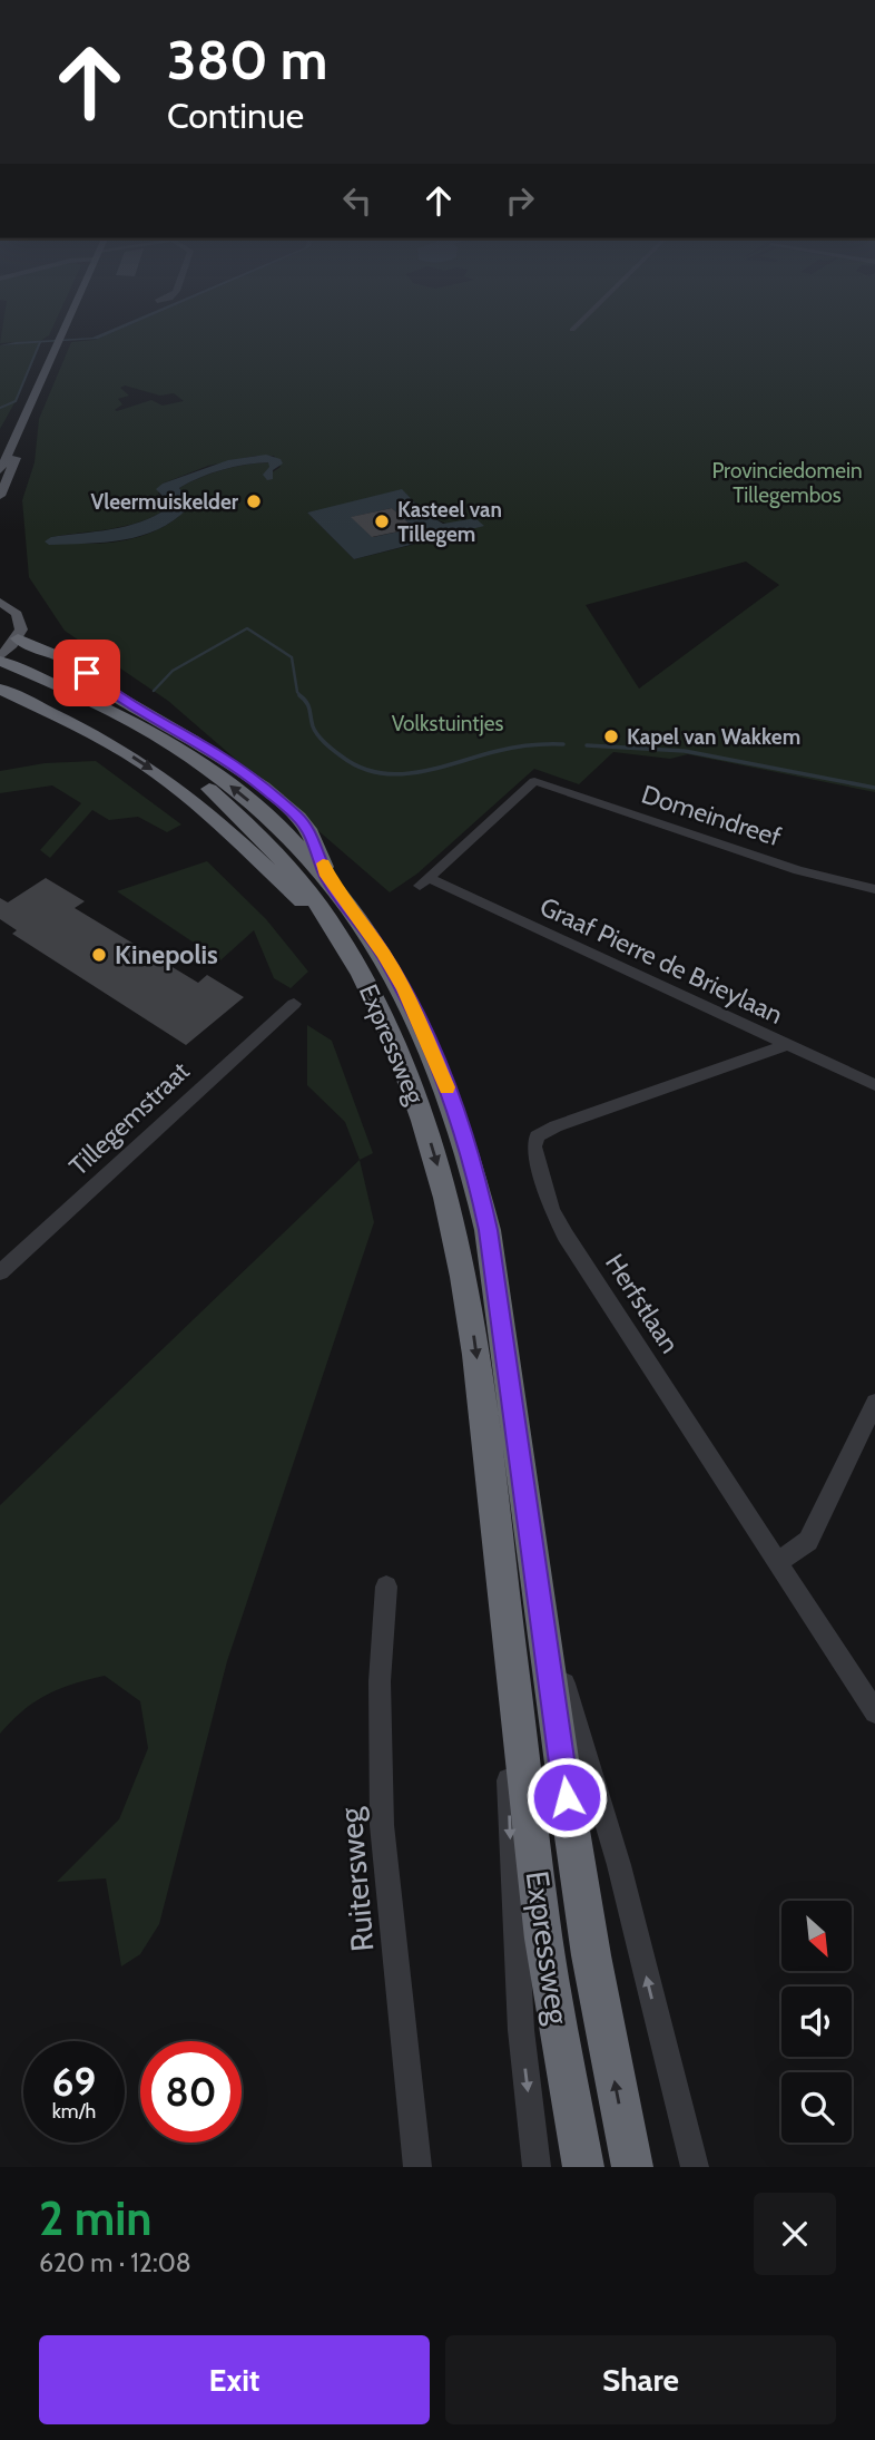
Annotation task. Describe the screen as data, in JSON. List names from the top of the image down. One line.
{"streets":{"highway":["Expressweg"],"street":["Domeindreef","Graaf Pierre de Brieylaan","Tillegemstraat","Herfstlaan","Ruitersweg"]},"crossings":[["Domeindreef","Graaf Pierre de Brieylaan"],["Graaf Pierre de Brieylaan","Herfstlaan"]],"parks":["Provinciedomein Tillegembos","Volkstuintjes"],"places":["Vleermuiskelder","Kasteel van Tillegem","Kapel van Wakkem","Kinepolis"],"north":"bottom right","page":{"turn":["380 m","Continue"],"speed":"69 km/h","limit":"80","heading":["2 min","620 m · 12:08"],"buttons":["Exit","Share"]}}
